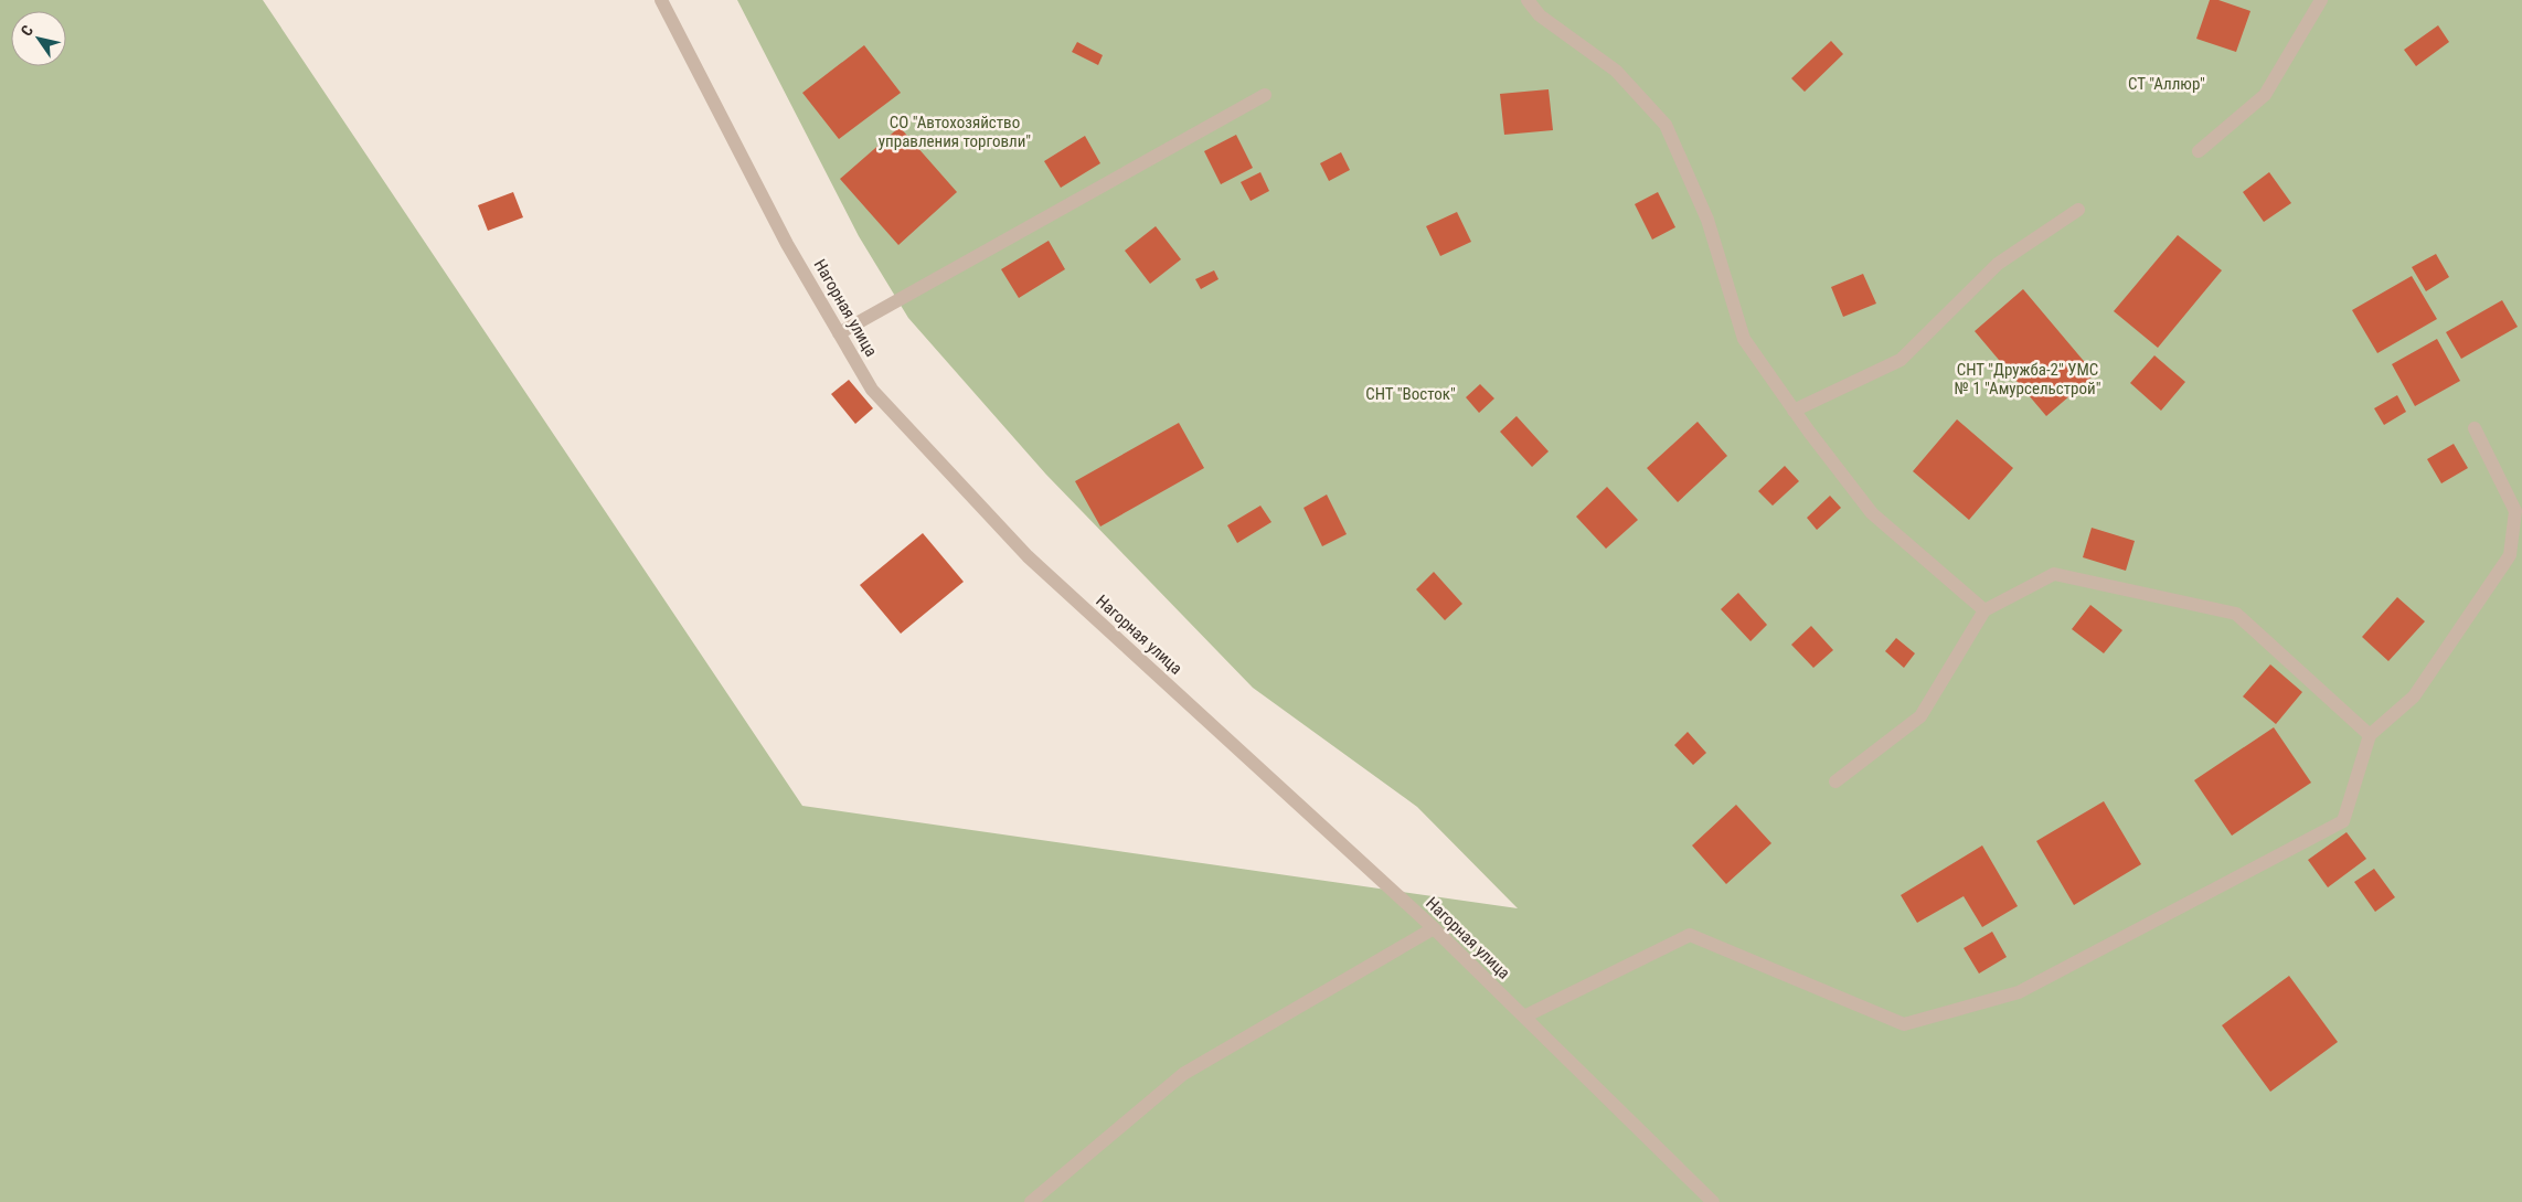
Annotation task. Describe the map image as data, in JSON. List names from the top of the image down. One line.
{"streets":{"street":["Нагорная улица"]},"parks":["СТ \"Аллюр\"","СО \"Автохозяйство управления торговли\"","СНТ \"Дружба-2\" УМС № 1 \"Амурсельстрой\"","СНТ \"Восток\""],"north":"top left"}
